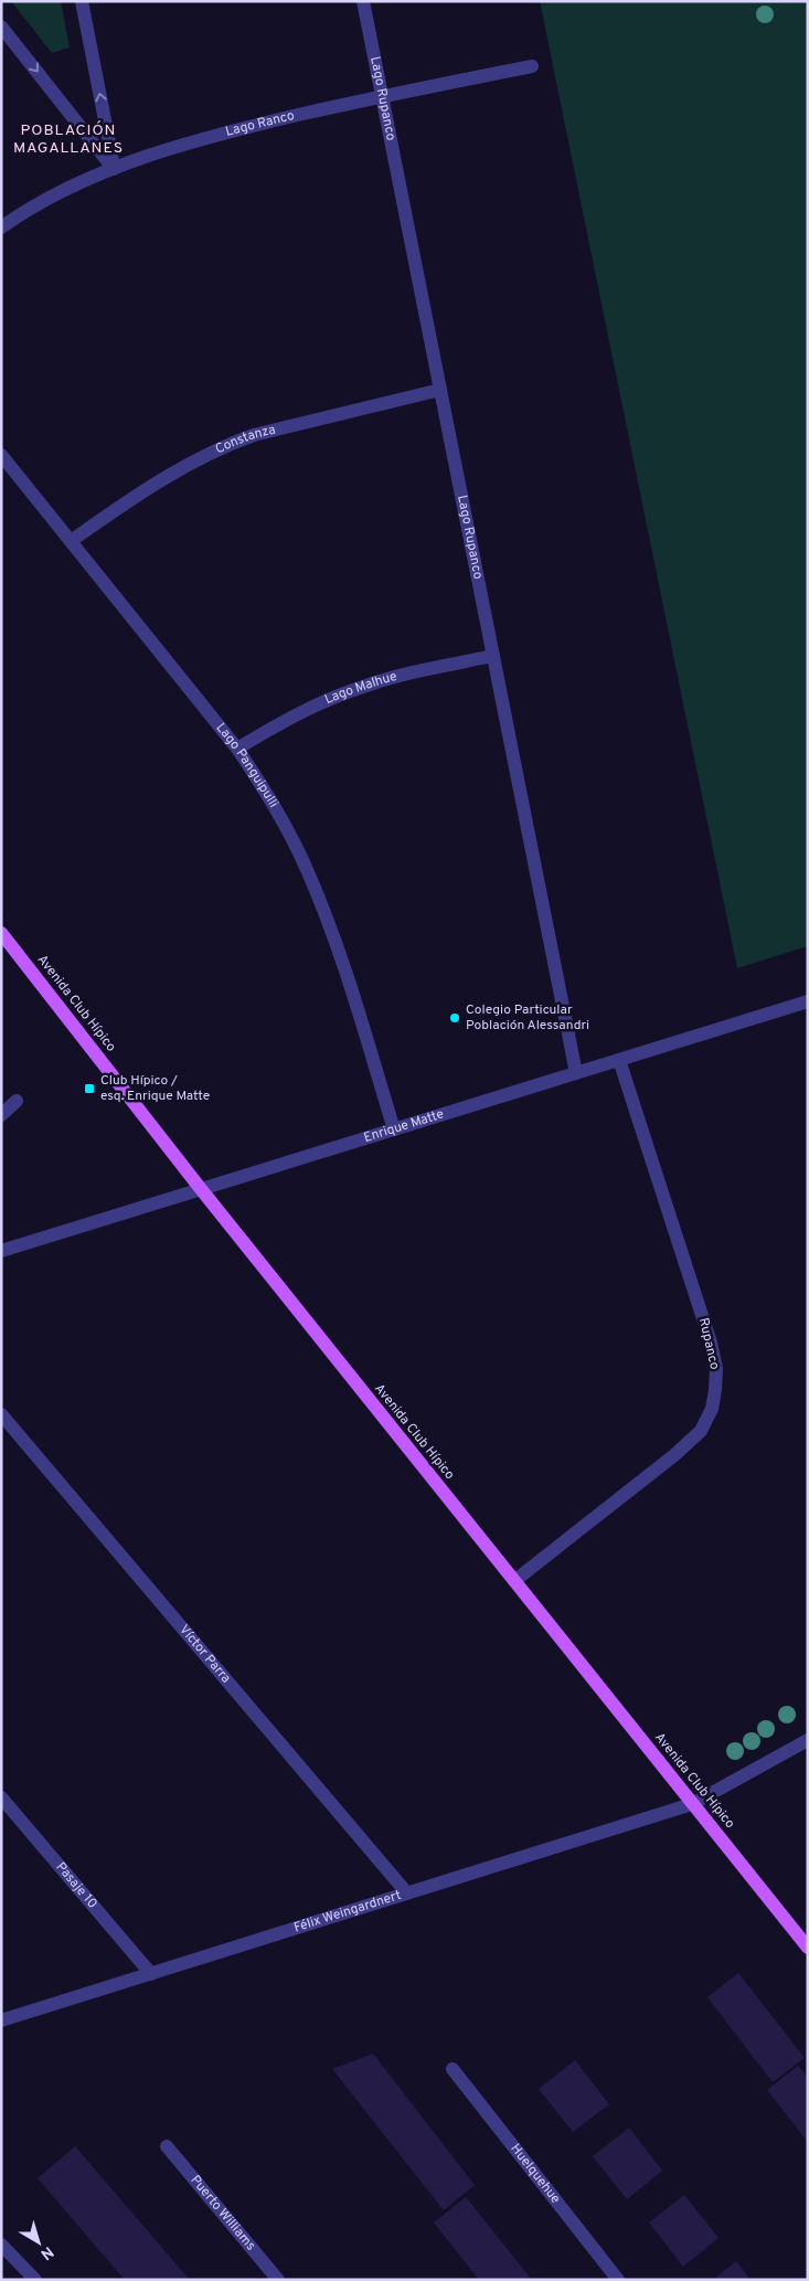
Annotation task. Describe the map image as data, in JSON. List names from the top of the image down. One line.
{"streets":{"main road":["Avenida Club Hípico"],"street":["Lago Rupanco","Lago Ranco","Constanza","Lago Malhue","Lago Panguipulli","Enrique Matte","Rupanco","Víctor Parra","Pasaje 10","Félix Weingardnert","Huelquehue","Puerto Williams"]},"crossings":[["Lago Rupanco","Lago Ranco"],["Lago Rupanco","Constanza"],["Lago Rupanco","Lago Malhue"],["Lago Rupanco","Enrique Matte"],["Constanza","Lago Panguipulli"],["Lago Malhue","Lago Panguipulli"],["Lago Panguipulli","Enrique Matte"],["Avenida Club Hípico","Enrique Matte"],["Avenida Club Hípico","Rupanco"],["Avenida Club Hípico","Félix Weingardnert"],["Enrique Matte","Rupanco"],["Víctor Parra","Félix Weingardnert"],["Pasaje 10","Félix Weingardnert"]],"districts":["POBLACIÓN MAGALLANES"],"places":{"other":["Colegio Particular Población Alessandri"],"transit":["Club Hípico / esq. Enrique Matte"]},"north":"bottom right"}
